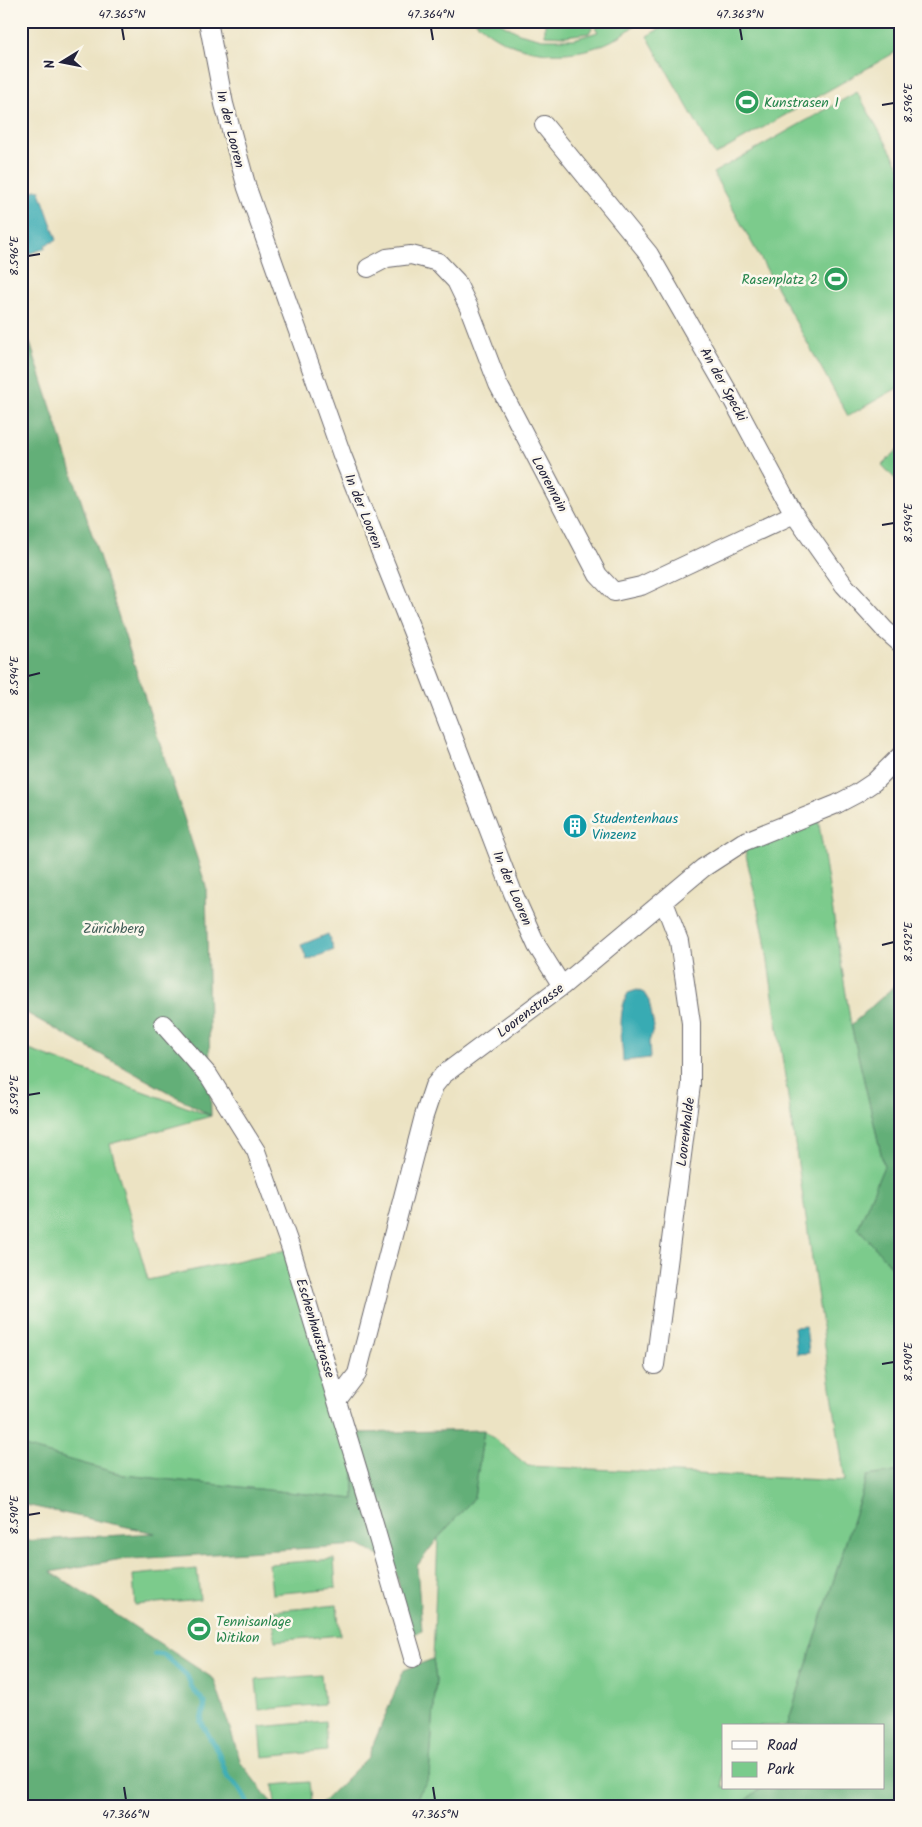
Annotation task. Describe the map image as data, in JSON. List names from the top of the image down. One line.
{"streets":{"street":["In der Looren","An der Specki","Loorenrain","Loorenstrasse","Loorenhalde","Eschenhaustrasse"]},"crossings":[["In der Looren","Loorenstrasse"],["An der Specki","Loorenrain"],["Loorenstrasse","Loorenhalde"],["Loorenstrasse","Eschenhaustrasse"]],"parks":["Zürichberg"],"places":{"sports":["Kunstrasen 1","Rasenplatz 2","Tennisanlage Witikon"],"building":["Studentenhaus Vinzenz"]},"legend":["Road","Park"],"north":"left","coordinates":["47.365°N","47.364°N","47.363°N","8.596°E","8.594°E","8.592°E","8.590°E","47.366°N"]}
